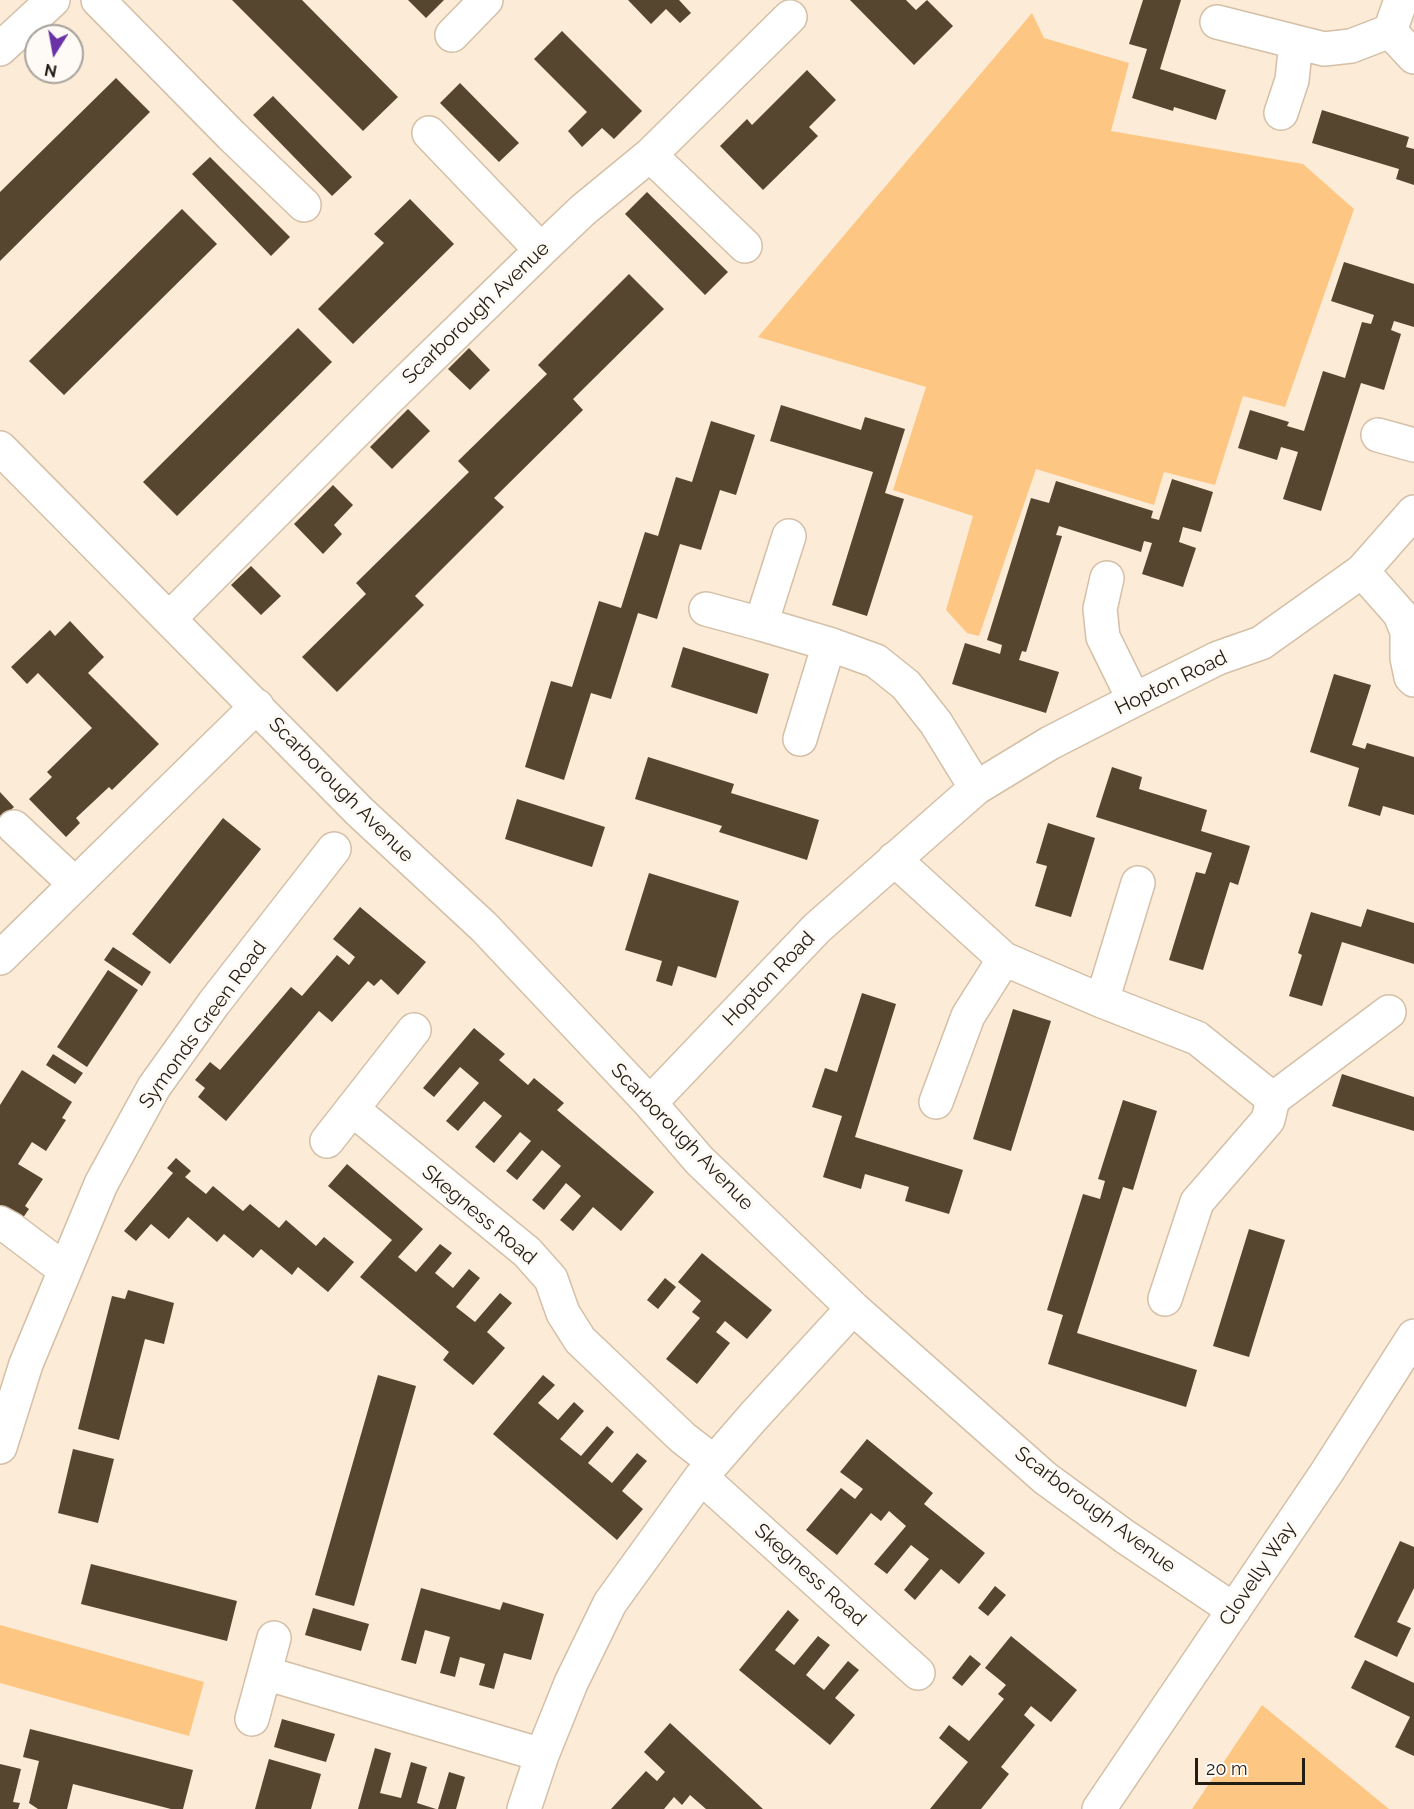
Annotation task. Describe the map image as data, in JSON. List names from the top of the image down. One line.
{"streets":{"street":["Scarborough Avenue","Hopton Road","Symonds Green Road","Skegness Road","Clovelly Way"]},"crossings":[["Scarborough Avenue","Hopton Road"],["Scarborough Avenue","Clovelly Way"]],"scale_bar":"20 m","north":"bottom"}
